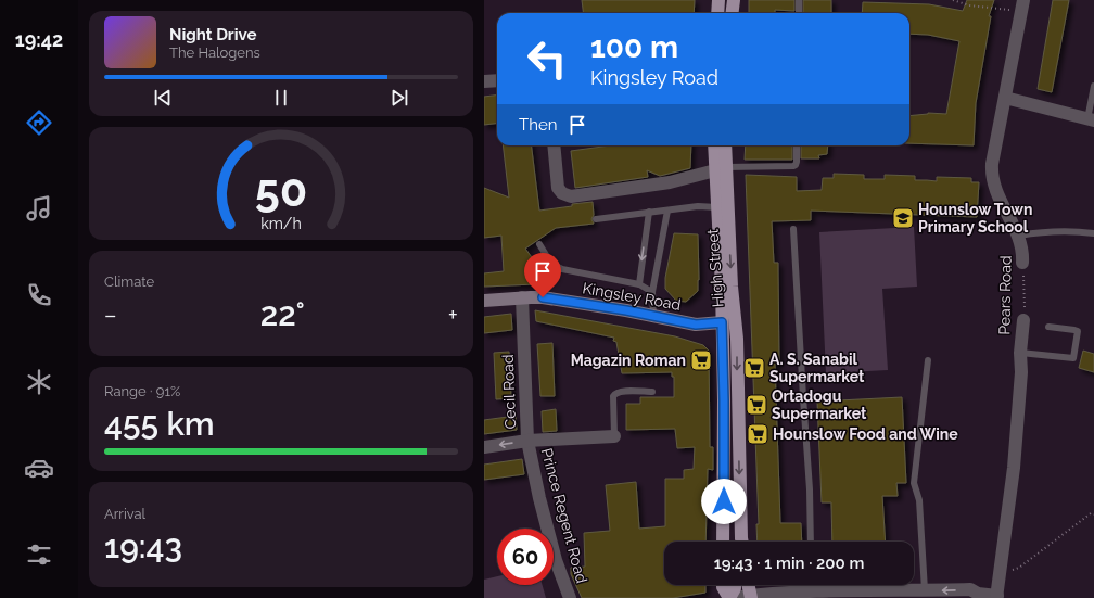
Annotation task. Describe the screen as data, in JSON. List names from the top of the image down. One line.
{"streets":{"main road":["High Street"],"street":["Pears Road","Kingsley Road","Cecil Road","Prince Regent Road"]},"crossings":[["High Street","Kingsley Road"],["Kingsley Road","Cecil Road"],["Cecil Road","Prince Regent Road"]],"places":{"school or university":["Hounslow Town Primary School"],"supermarket":["Magazin Roman","A. S. Sanabil Supermarket","Ortadogu Supermarket","Hounslow Food and Wine"]},"page":{"tabs":"19:42","turn":["100 m","Kingsley Road"],"song":["Night Drive","The Halogens"],"then":"Then","tile":["Climate",["Range · 91%","455 km"],["Arrival","19:43"]],"heat":["−","22°","+"],"limit":"60","trip":"19:43 · 1 min · 200 m","gauge":["50","km/h"]}}
